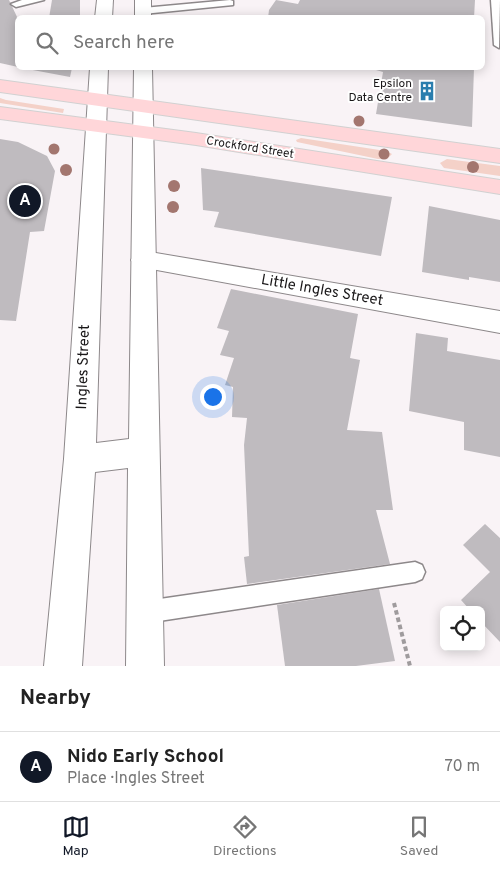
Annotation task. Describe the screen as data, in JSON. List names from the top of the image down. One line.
{"streets":{"main road":["Crockford Street"],"street":["Little Ingles Street","Ingles Street"]},"crossings":[["Crockford Street","Ingles Street"]],"places":{"building":["Epsilon Data Centre"]},"page":{"search":"Search here","pins":"A","heading":"Nearby","list":[{"mark":"A","name":"Nido Early School","note":"Place · Ingles Street","value":"70 m"}],"nav":["Map","Directions","Saved"]}}
